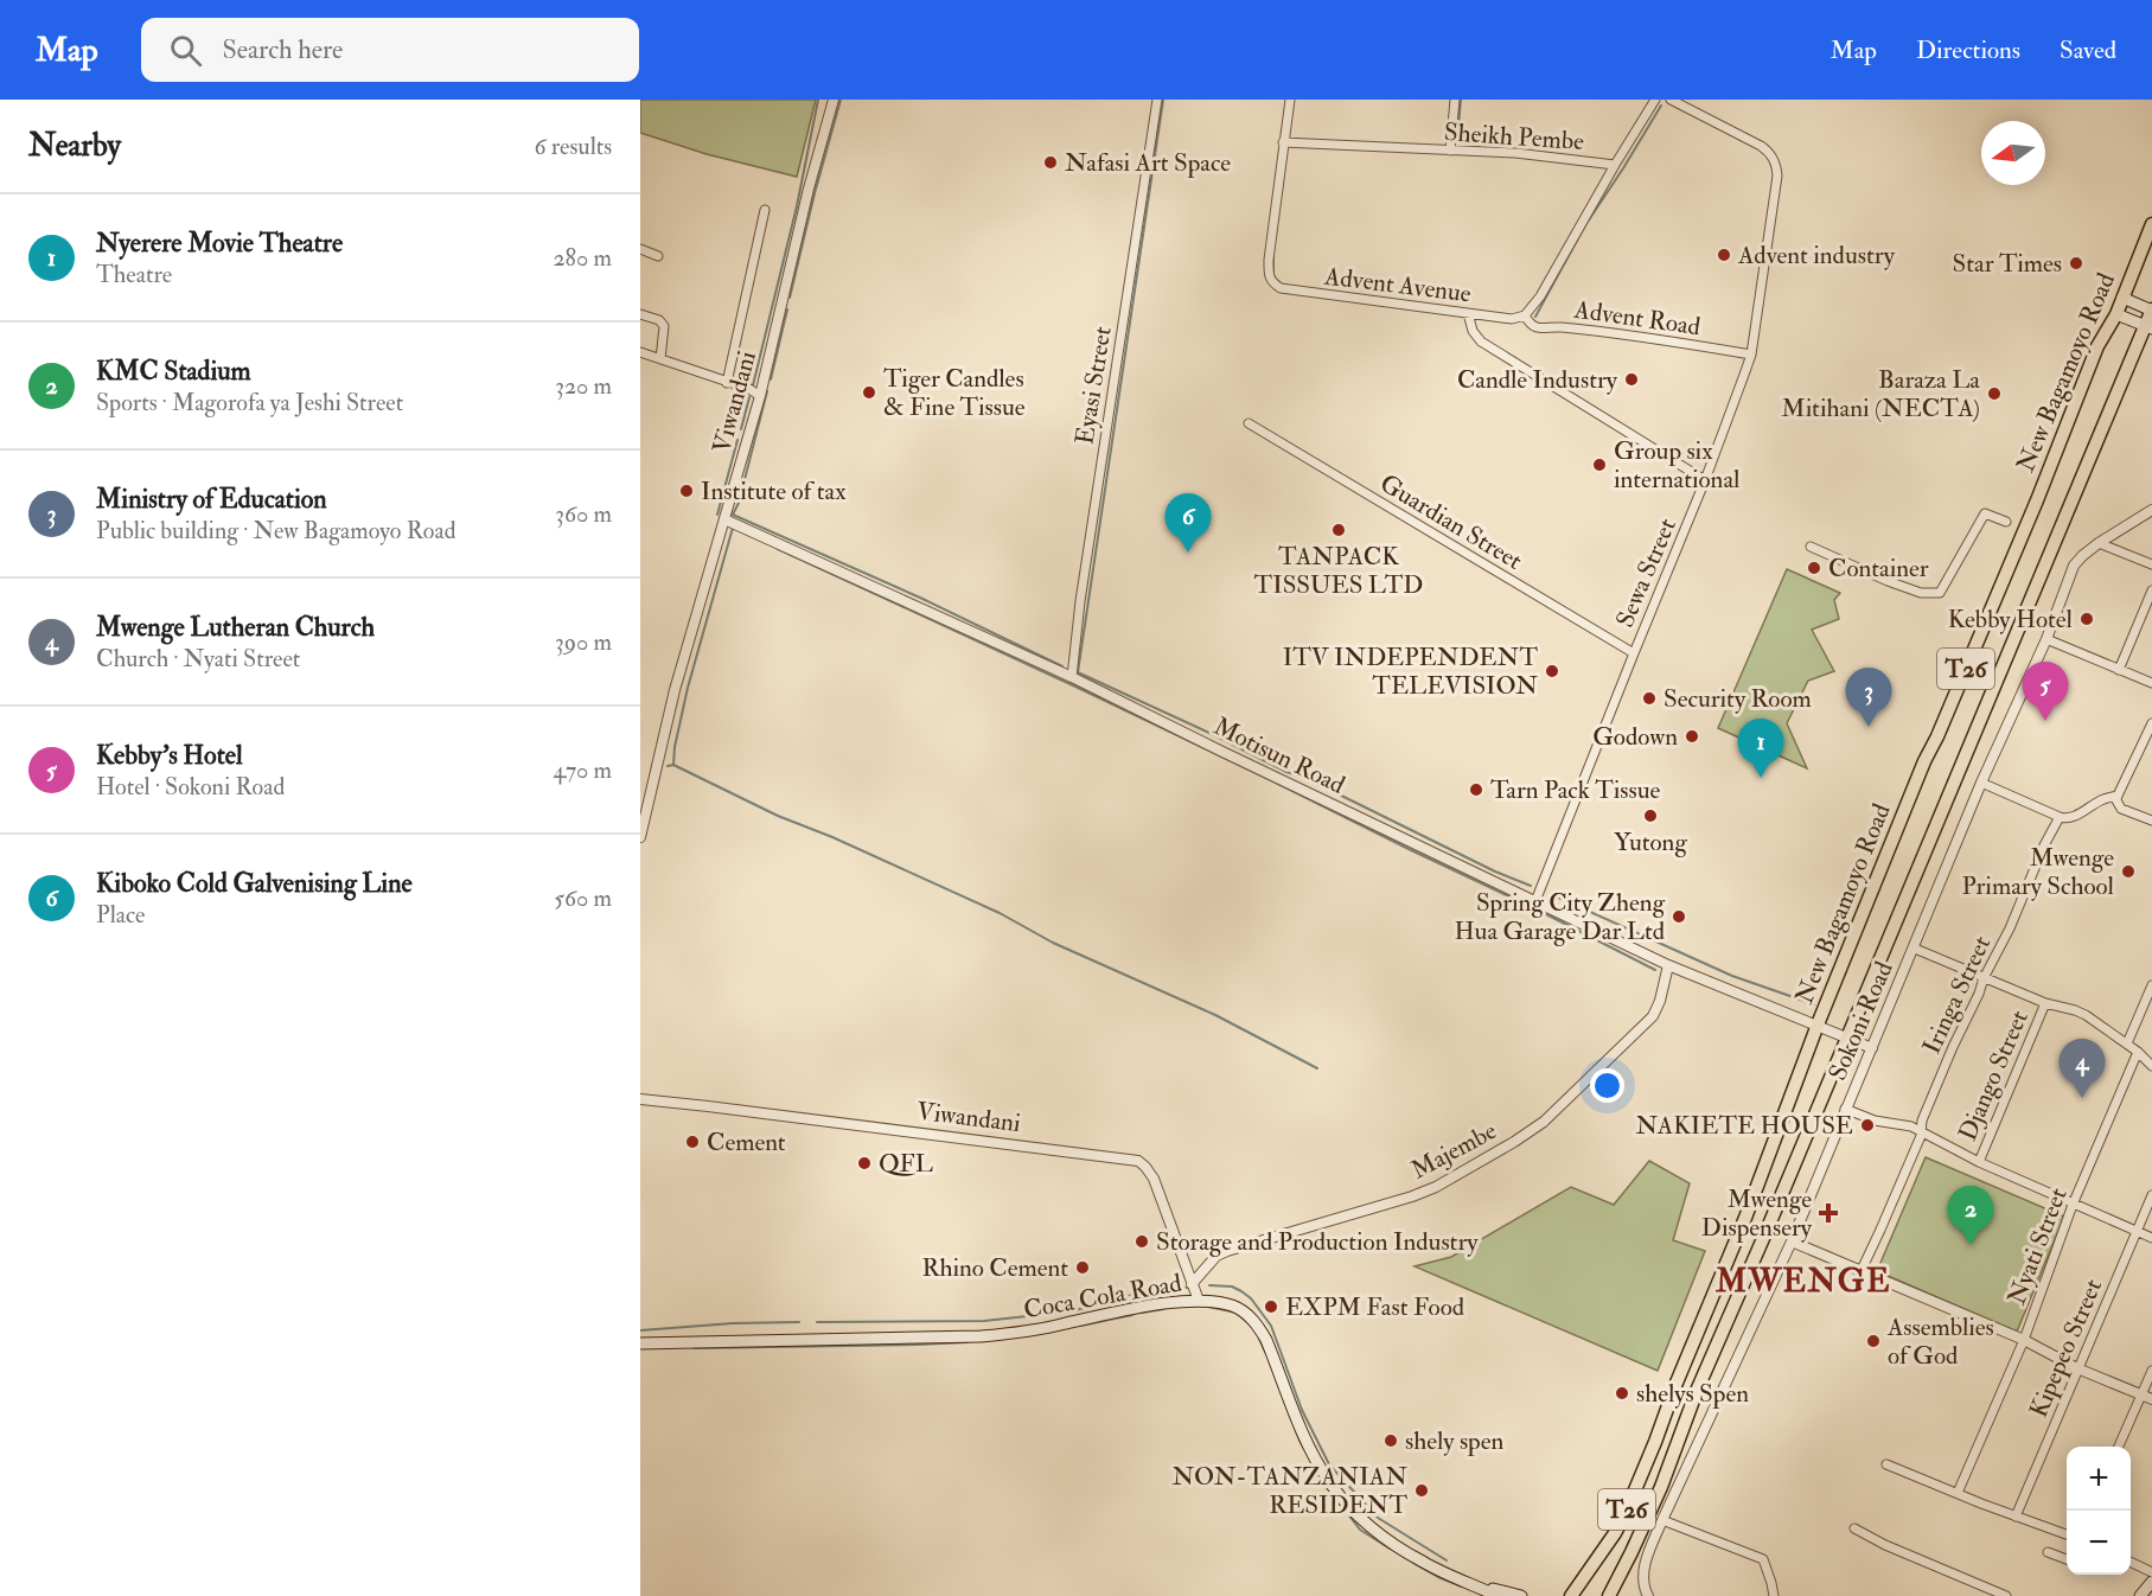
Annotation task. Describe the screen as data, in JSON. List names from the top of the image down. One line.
{"streets":{"highway":["New Bagamoyo Road","T26"],"main road":["Coca Cola Road"],"street":["Sheikh Pembe","Advent Avenue","Advent Road","Eyasi Street","Viwandani","Guardian Street","Sewa Street","Motisun Road","Iringa Street","Sokoni Road","Django Street","Majembe","Nyati Street","Kipepeo Street"]},"crossings":[["Sheikh Pembe","Advent Avenue"],["Advent Avenue","Advent Road"],["Advent Road","Sewa Street"],["New Bagamoyo Road","Motisun Road"],["Eyasi Street","Motisun Road"],["Viwandani","Motisun Road"],["Viwandani","Majembe"],["Viwandani","Coca Cola Road"],["Guardian Street","Sewa Street"],["Sewa Street","Motisun Road"],["T26","Motisun Road"],["Motisun Road","Sokoni Road"],["Motisun Road","Majembe"]],"districts":["MWENGE"],"places":{"other":["Nafasi Art Space","Advent industry","Star Times","Candle Industry","Tiger Candles & Fine Tissue","Baraza La Mitihani (NECTA)","Group six international","Institute of tax","TANPACK TISSUES LTD","Container","Kebby Hotel","ITV INDEPENDENT TELEVISION","Security Room","Godown","Tarn Pack Tissue","Yutong","Mwenge Primary School","Spring City Zheng Hua Garage Dar Ltd","NAKIETE HOUSE","Cement","QFL","Storage and Production Industry","Rhino Cement","EXPM Fast Food","Assemblies of God","shelys Spen","shely spen","NON-TANZANIAN RESIDENT"],"health":["Mwenge Dispensery"]},"north":"left","page":{"header":"Map","search":"Search here","nav":["Map","Directions","Saved"],"heading":["Nearby","6 results"],"list":[{"mark":"1","name":"Nyerere Movie Theatre","note":"Theatre","value":"280 m"},{"mark":"2","name":"KMC Stadium","note":"Sports · Magorofa ya Jeshi Street","value":"320 m"},{"mark":"3","name":"Ministry of Education","note":"Public building · New Bagamoyo Road","value":"360 m"},{"mark":"4","name":"Mwenge Lutheran Church","note":"Church · Nyati Street","value":"390 m"},{"mark":"5","name":"Kebby's Hotel","note":"Hotel · Sokoni Road","value":"470 m"},{"mark":"6","name":"Kiboko Cold Galvenising Line","note":"Place","value":"560 m"}],"pins":["6","5","3","1","4","2"],"map_buttons":["+","−"]}}
